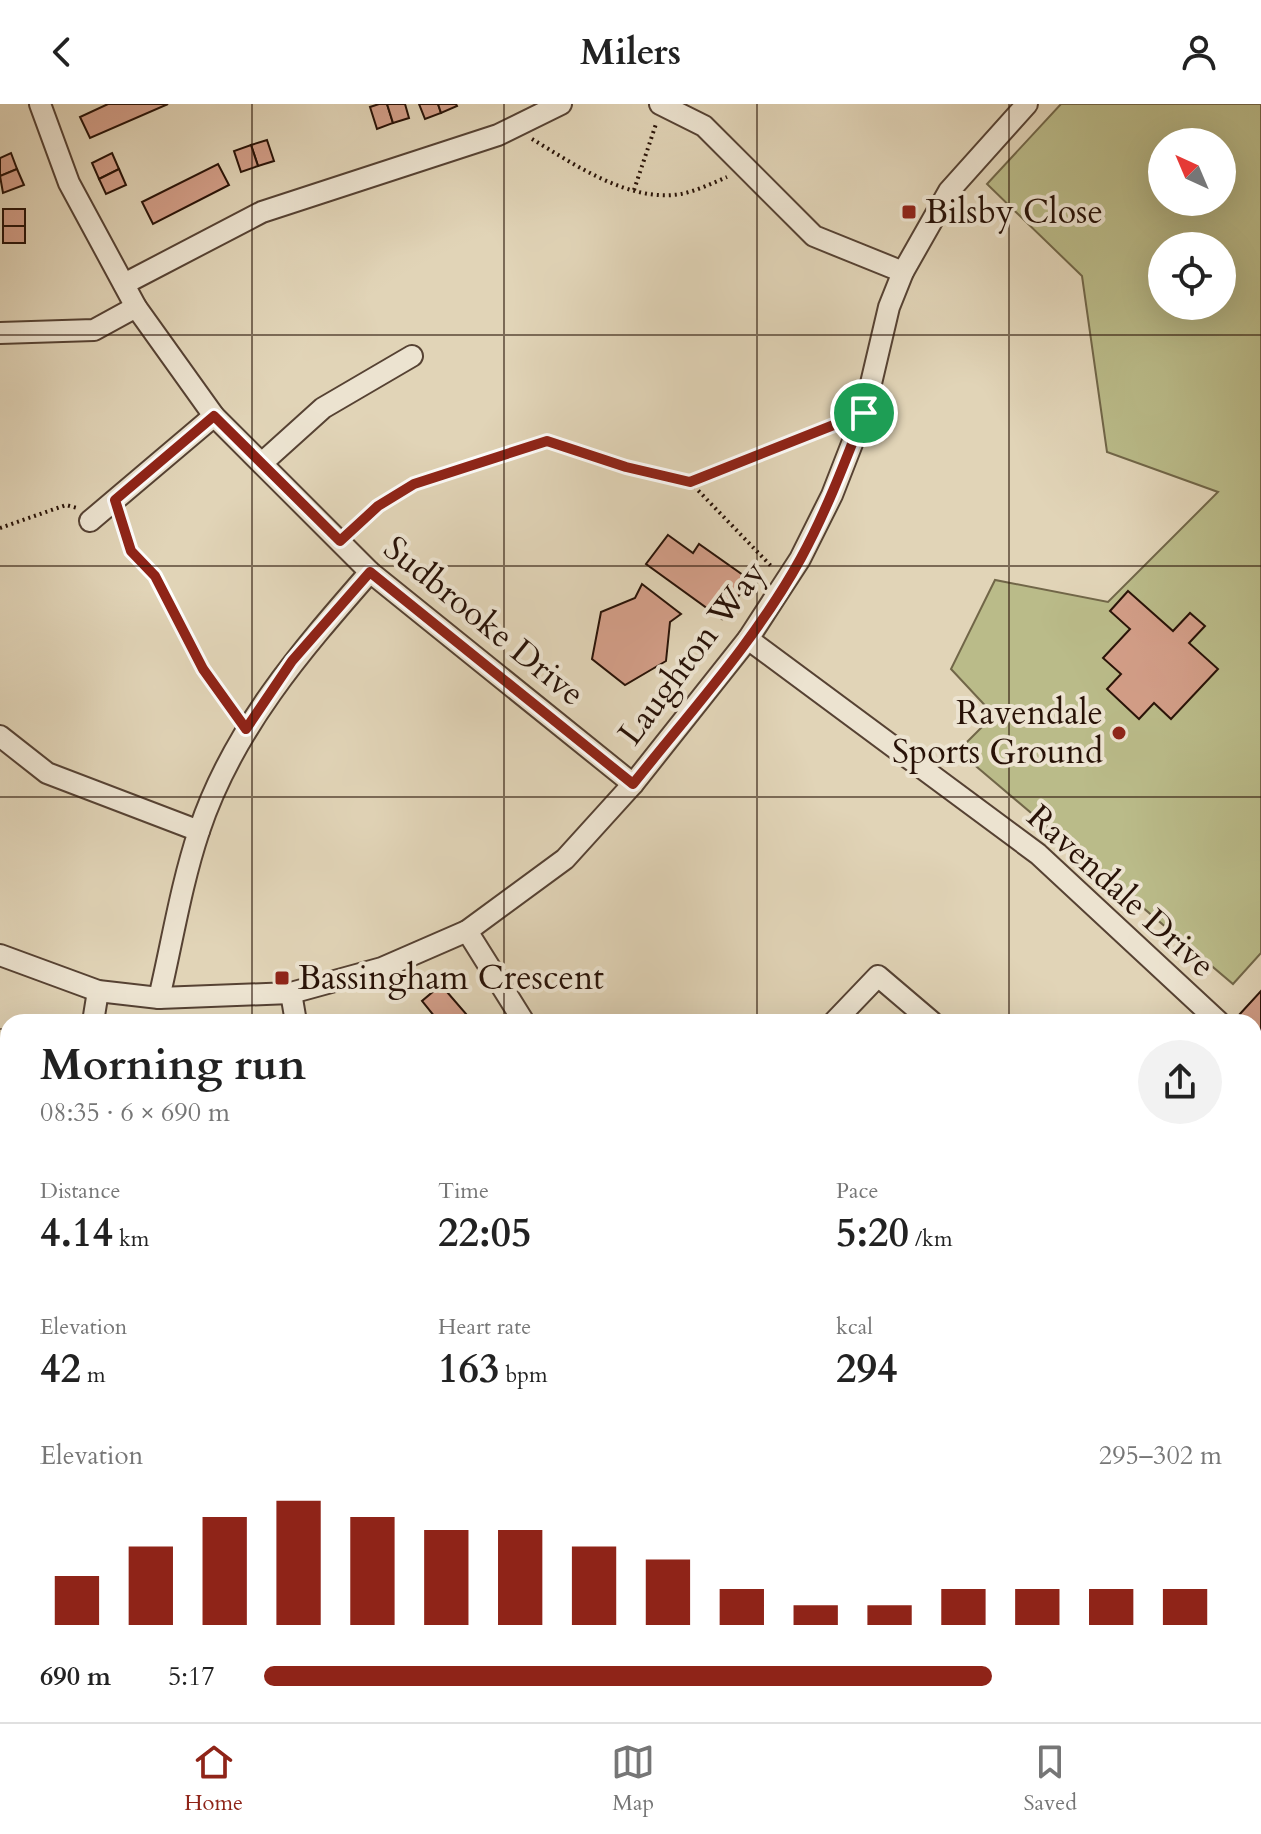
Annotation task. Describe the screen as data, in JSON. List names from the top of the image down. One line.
{"streets":{"street":["Sudbrooke Drive","Laughton Way","Ravendale Drive"]},"crossings":[["Sudbrooke Drive","Laughton Way"],["Laughton Way","Ravendale Drive"]],"places":{"transit":["Bilsby Close","Bassingham Crescent"],"other":["Ravendale Sports Ground"]},"north":"top left","page":{"header":"Milers","heading":["Morning run","08:35 · 6 × 690 m"],"stats":[["Distance","4.14 km"],["Time","22:05"],["Pace","5:20 /km"],["Elevation","42 m"],["Heart rate","163 bpm"],["kcal","294"]],"chart":["Elevation","295–302 m"],"list":[{"name":"690 m","note":"5:17"}],"tabs":["Home","Map","Saved"]}}
